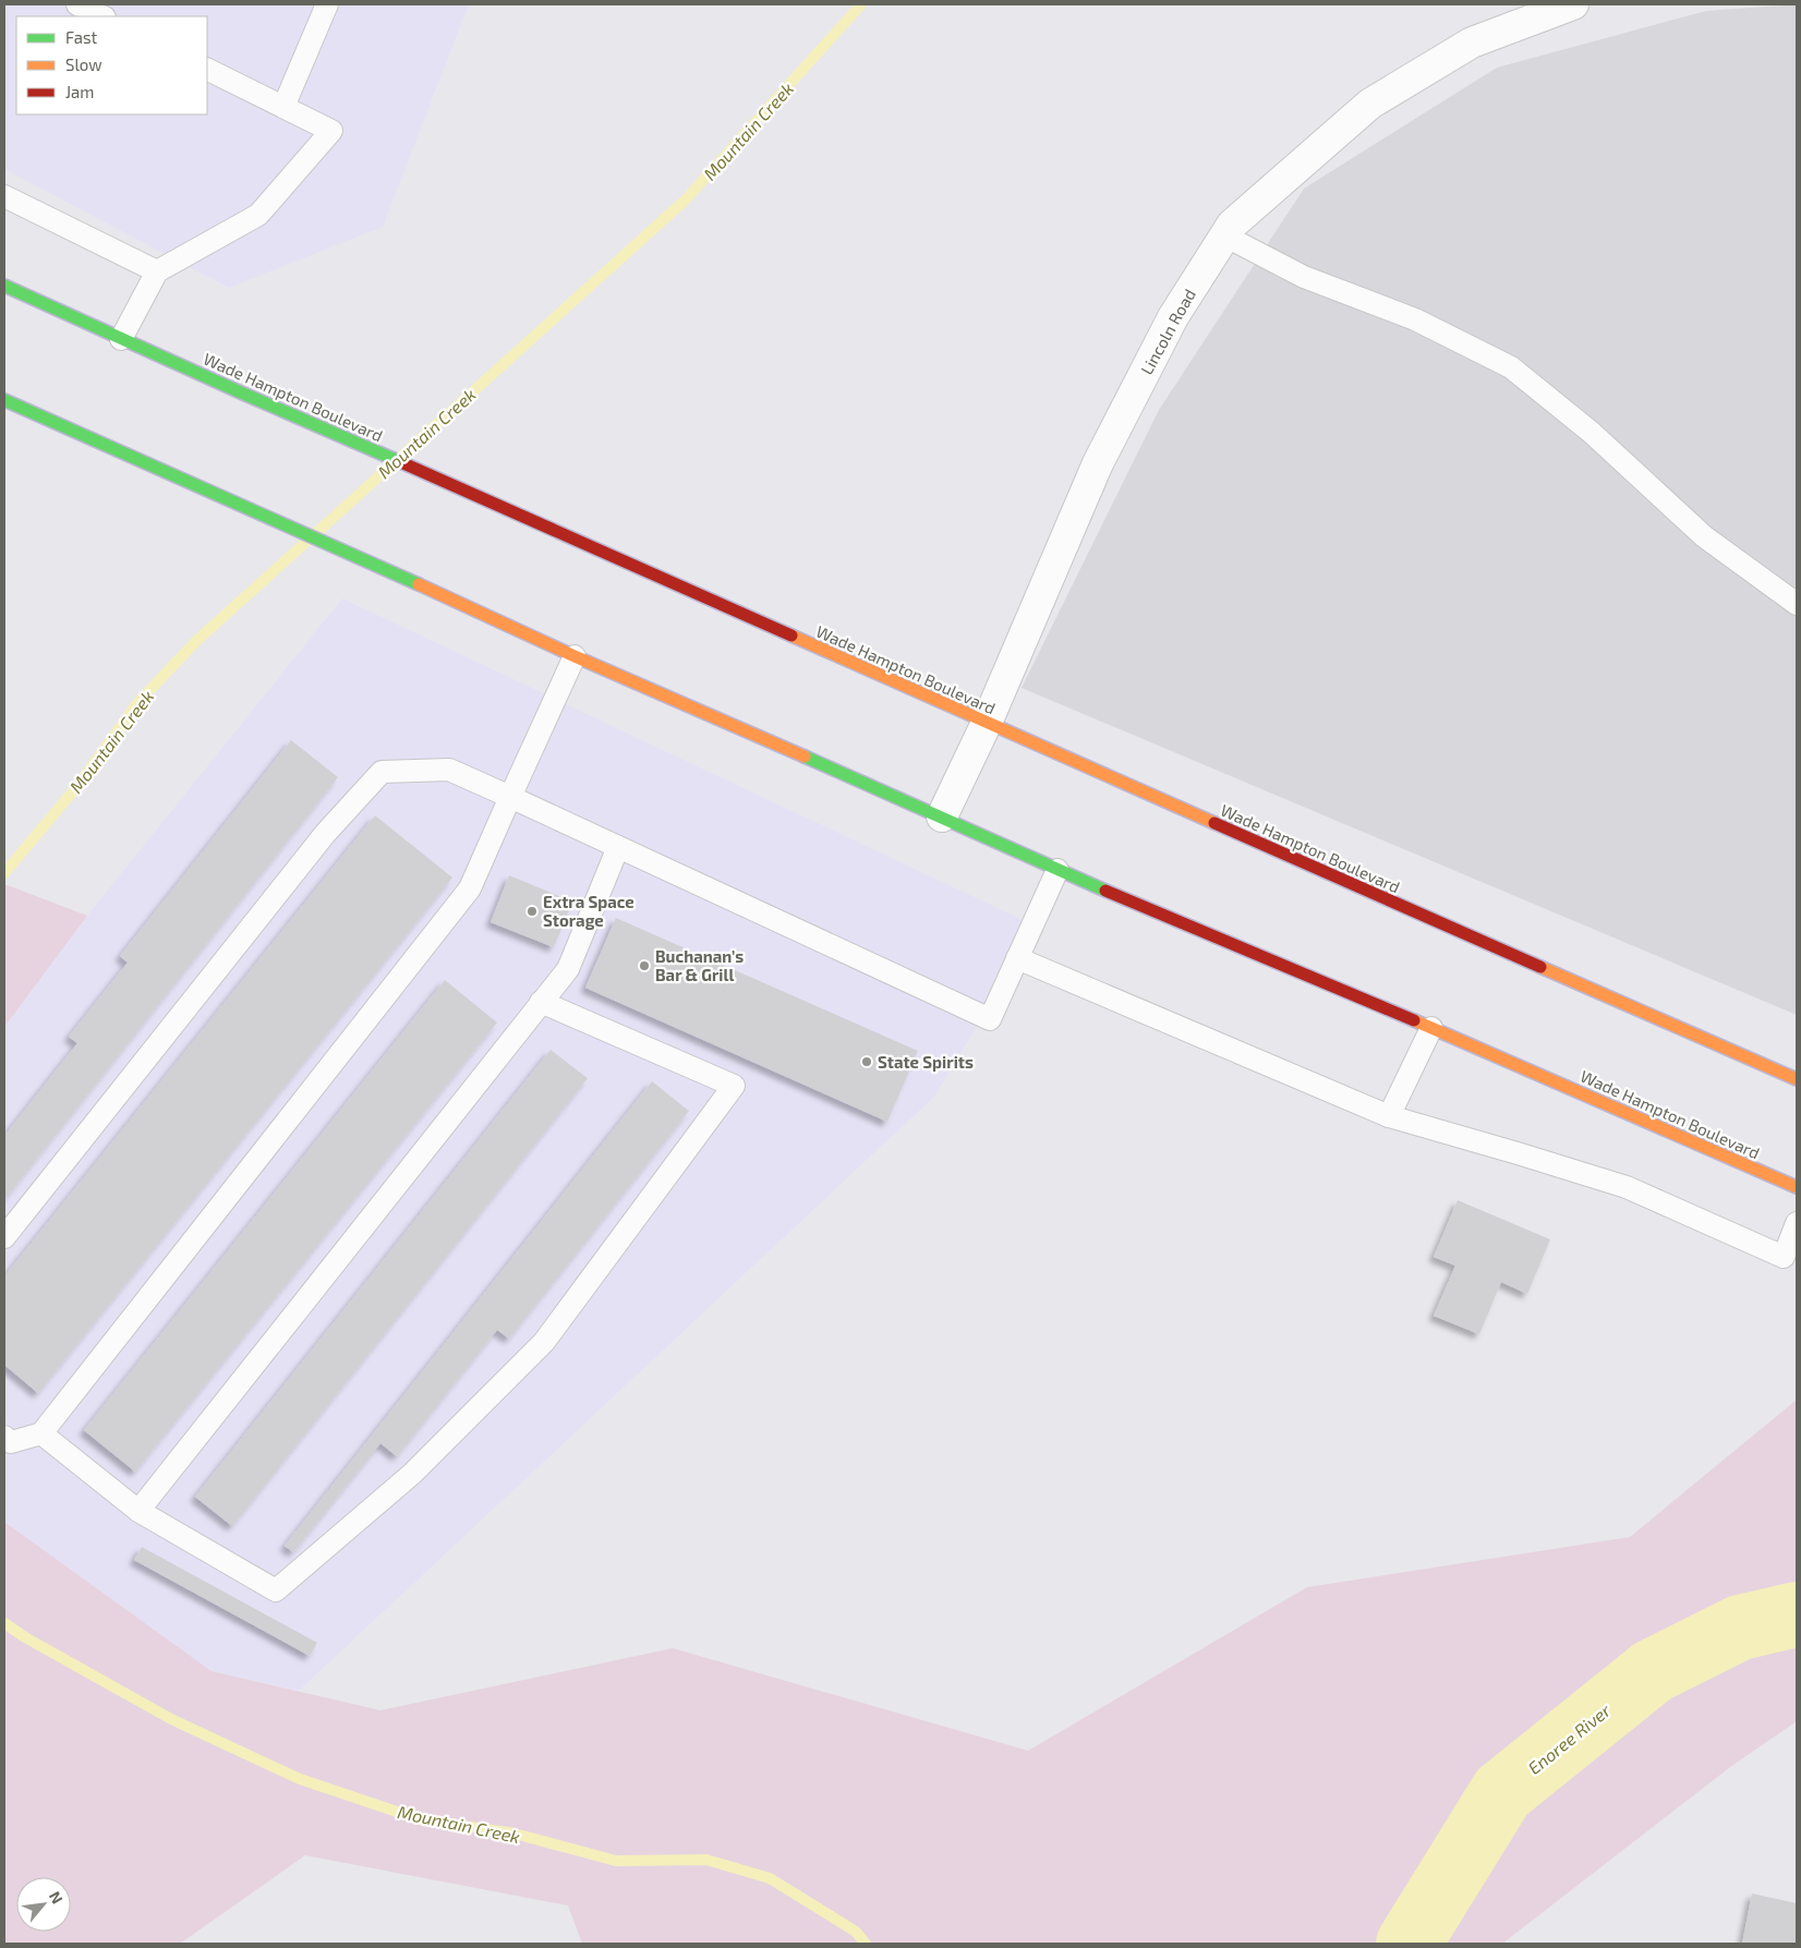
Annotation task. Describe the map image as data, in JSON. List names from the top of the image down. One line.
{"streets":{"main road":["Wade Hampton Boulevard"],"street":["Lincoln Road"]},"crossings":[["Lincoln Road","Wade Hampton Boulevard"]],"water":["Mountain Creek","Enoree River"],"places":["Extra Space Storage","Buchanan’s Bar & Grill","State Spirits"],"legend":["Fast","Slow","Jam"],"north":"top right"}
